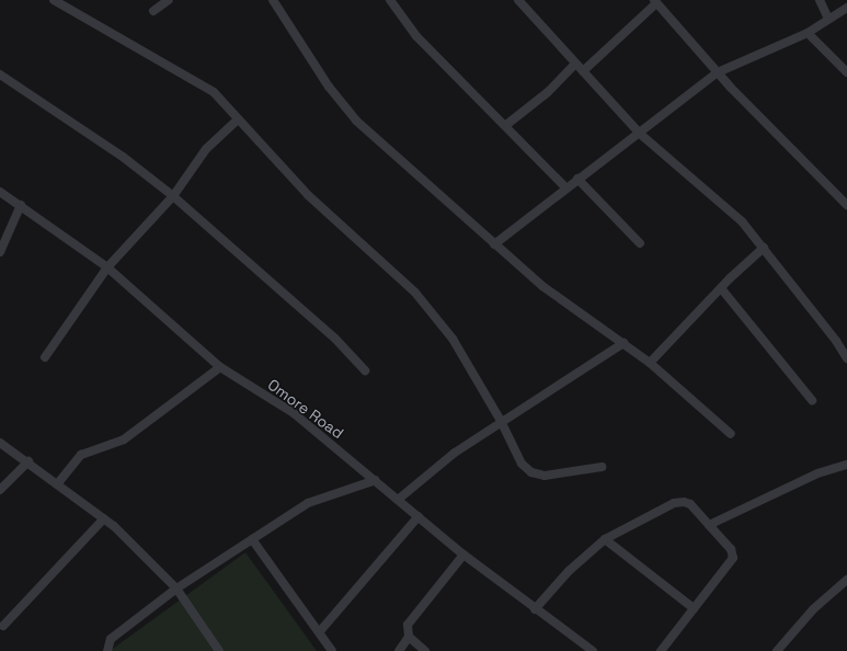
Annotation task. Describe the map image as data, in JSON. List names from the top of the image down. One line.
{"streets":{"street":["Omore Road"]}}
